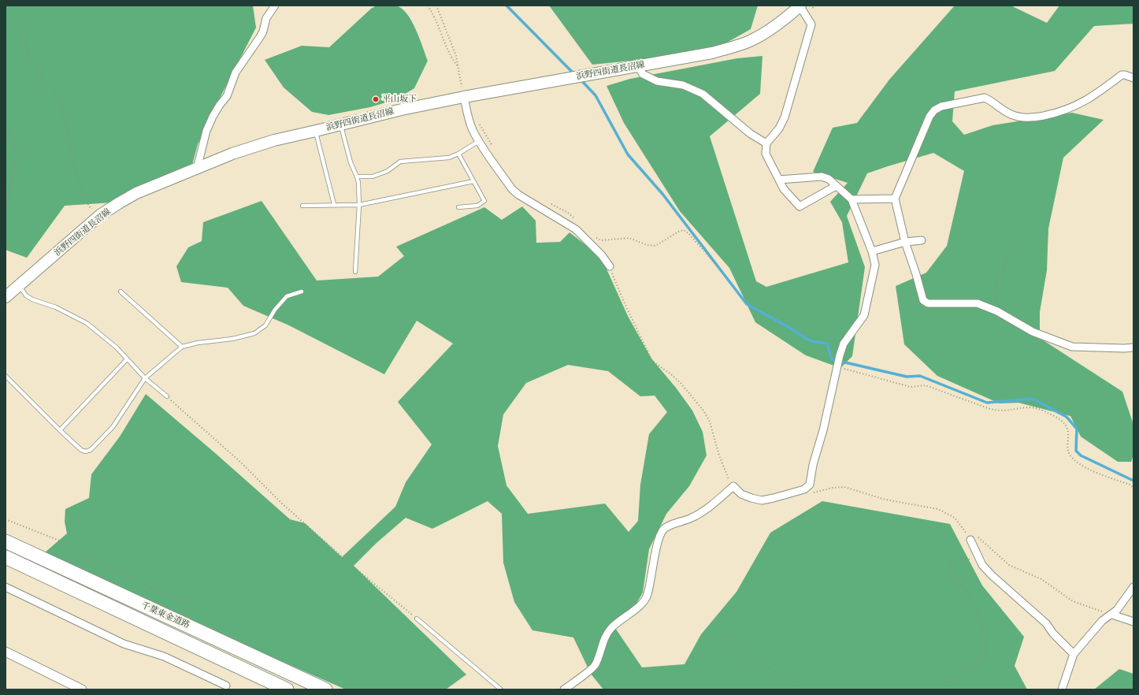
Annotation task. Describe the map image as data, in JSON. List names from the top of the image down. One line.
{"streets":{"highway":["千葉東金道路"],"main road":["浜野四街道長沼線"]},"places":["平山坂下"]}
